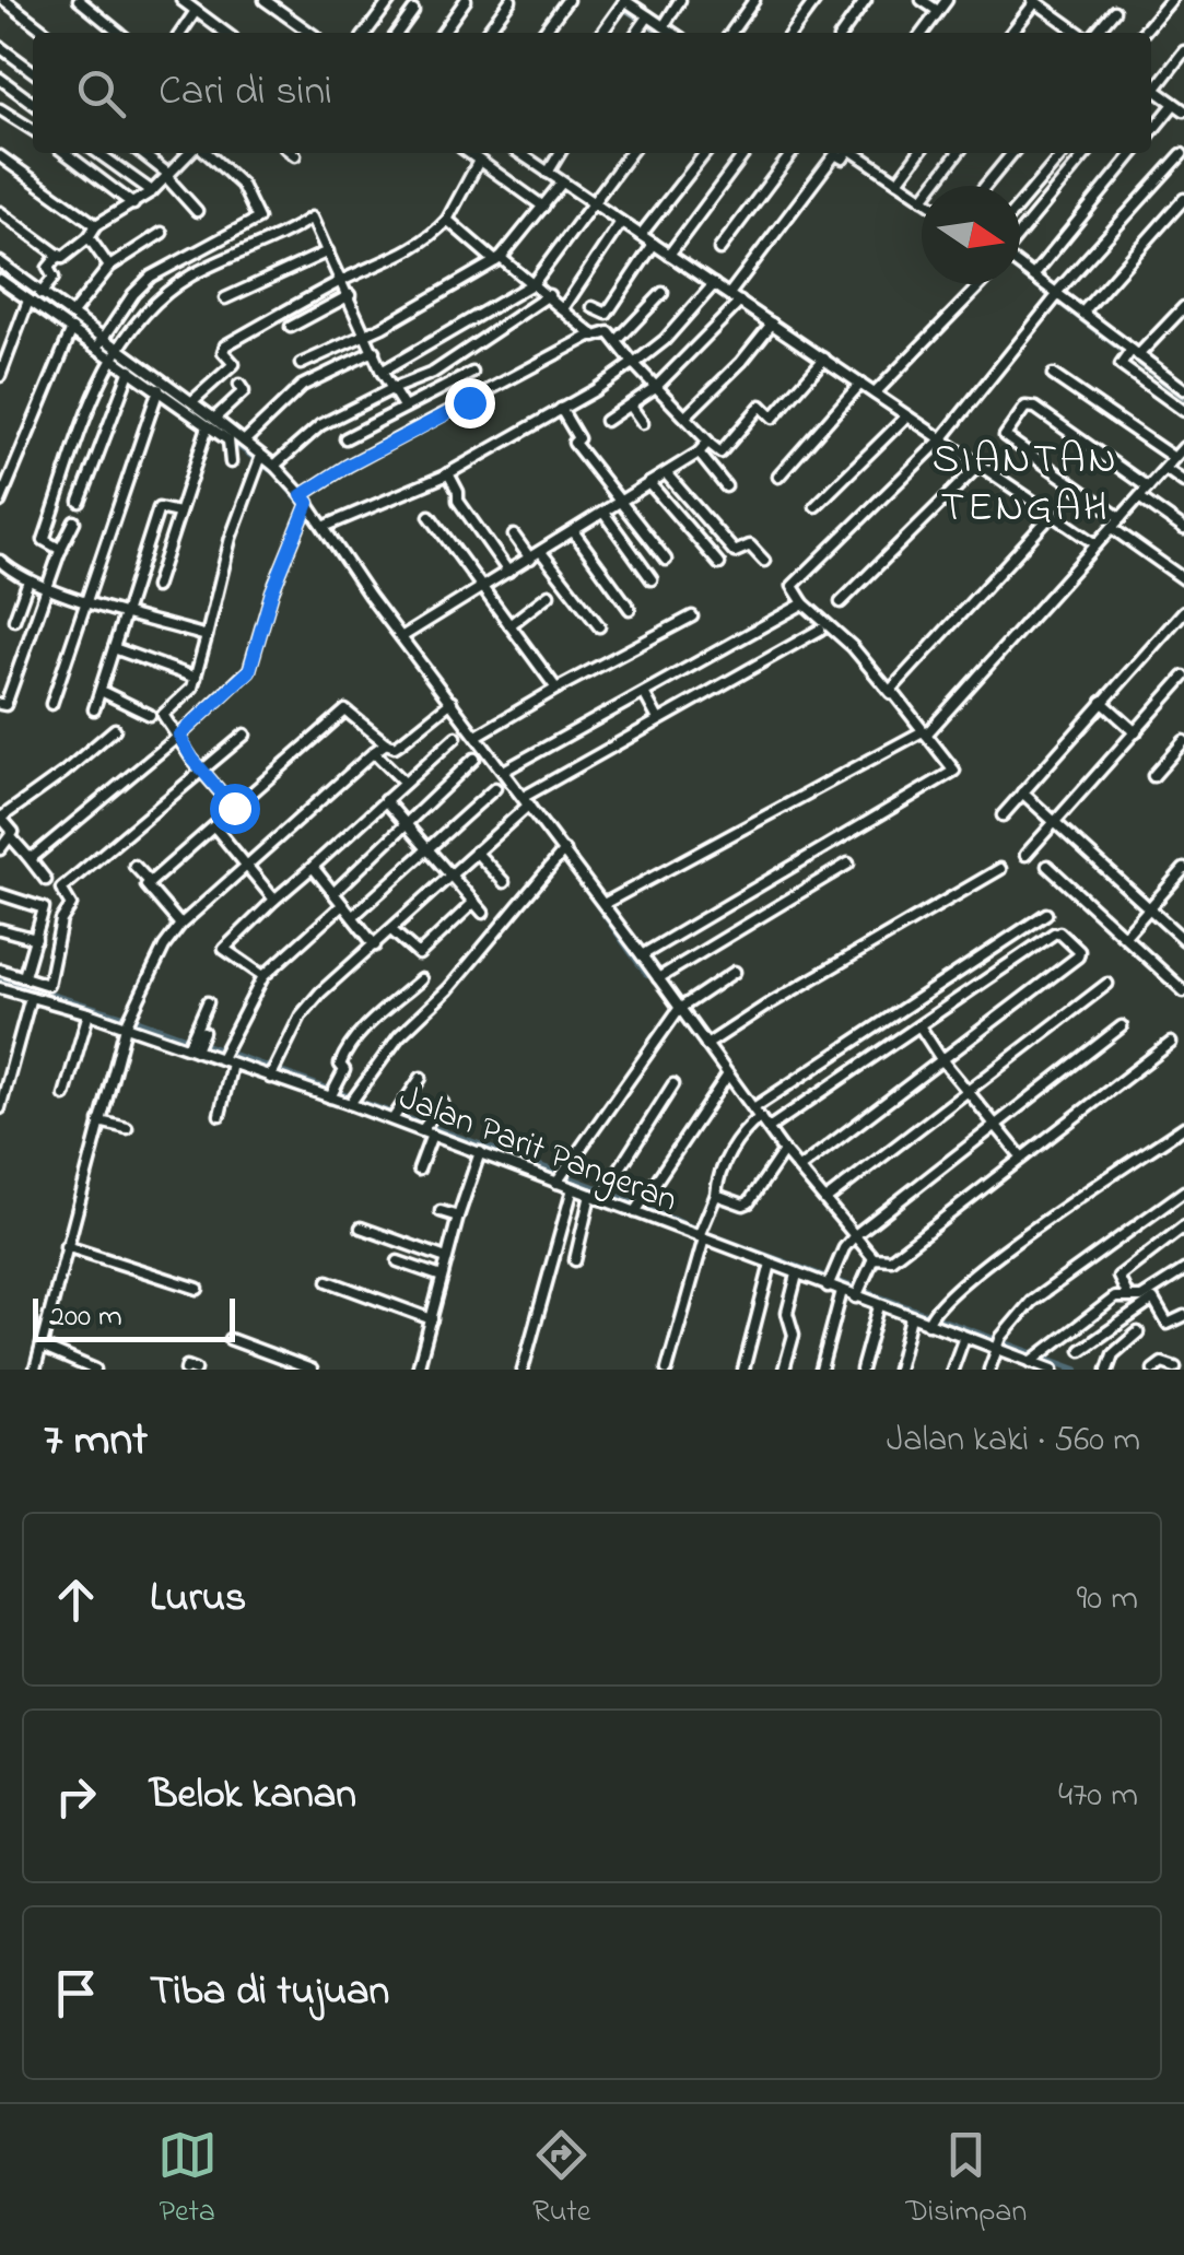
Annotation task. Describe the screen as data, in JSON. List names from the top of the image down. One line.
{"streets":{"street":["Jalan Parit Pangeran"]},"districts":["SIANTAN TENGAH"],"scale_bar":"200 m","north":"right","page":{"search":"Cari di sini","scale":"200 m","heading":["7 mnt","Jalan kaki · 560 m"],"list":[["Lurus","90 m"],["Belok kanan","470 m"],"Tiba di tujuan"],"nav":["Peta","Rute","Disimpan"]}}
